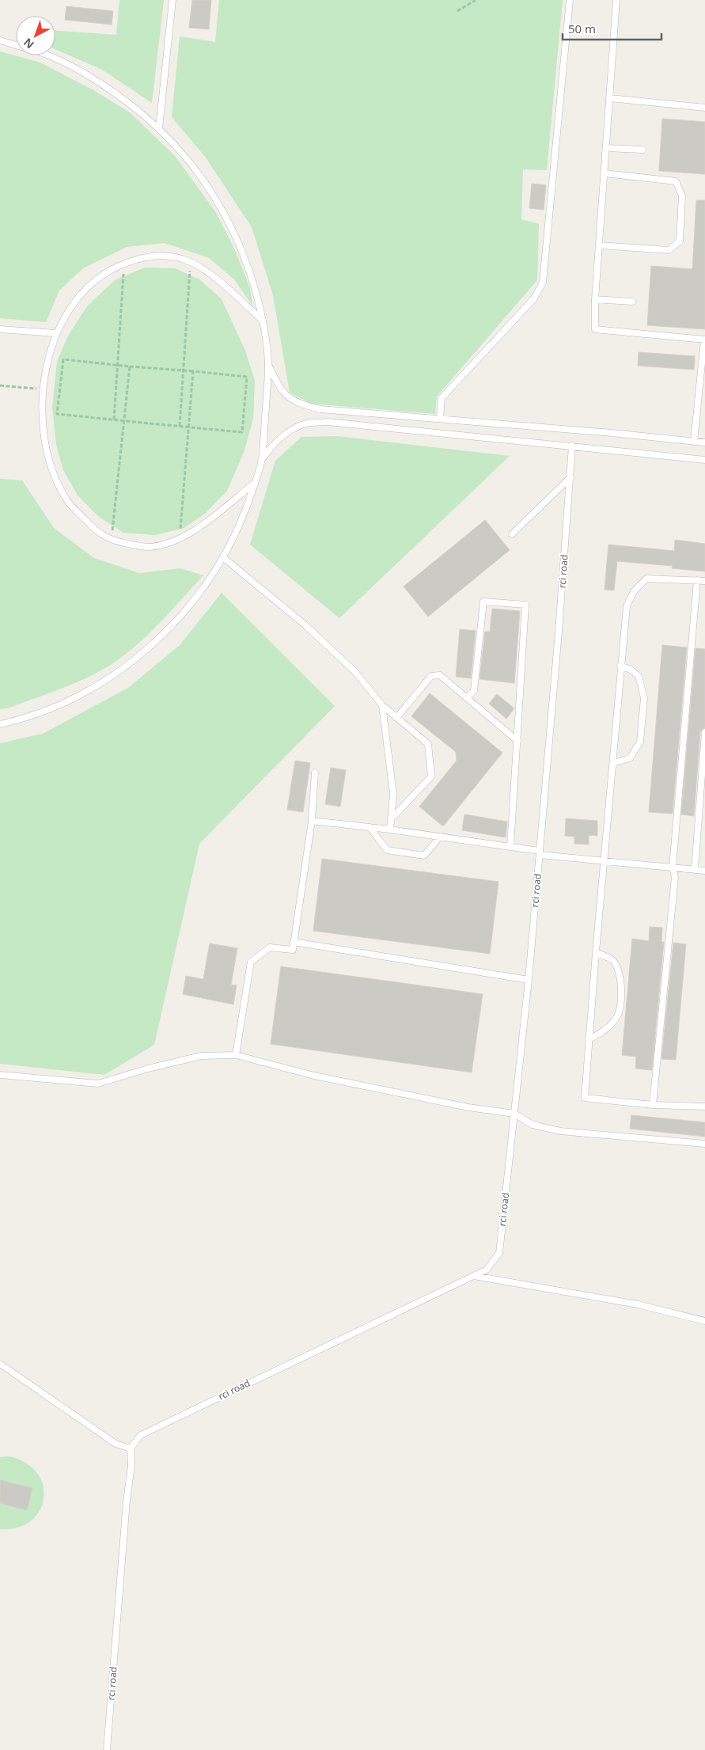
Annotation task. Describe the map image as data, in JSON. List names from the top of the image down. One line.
{"streets":{"lane":["rci road"]},"scale_bar":"50 m","north":"bottom left"}
